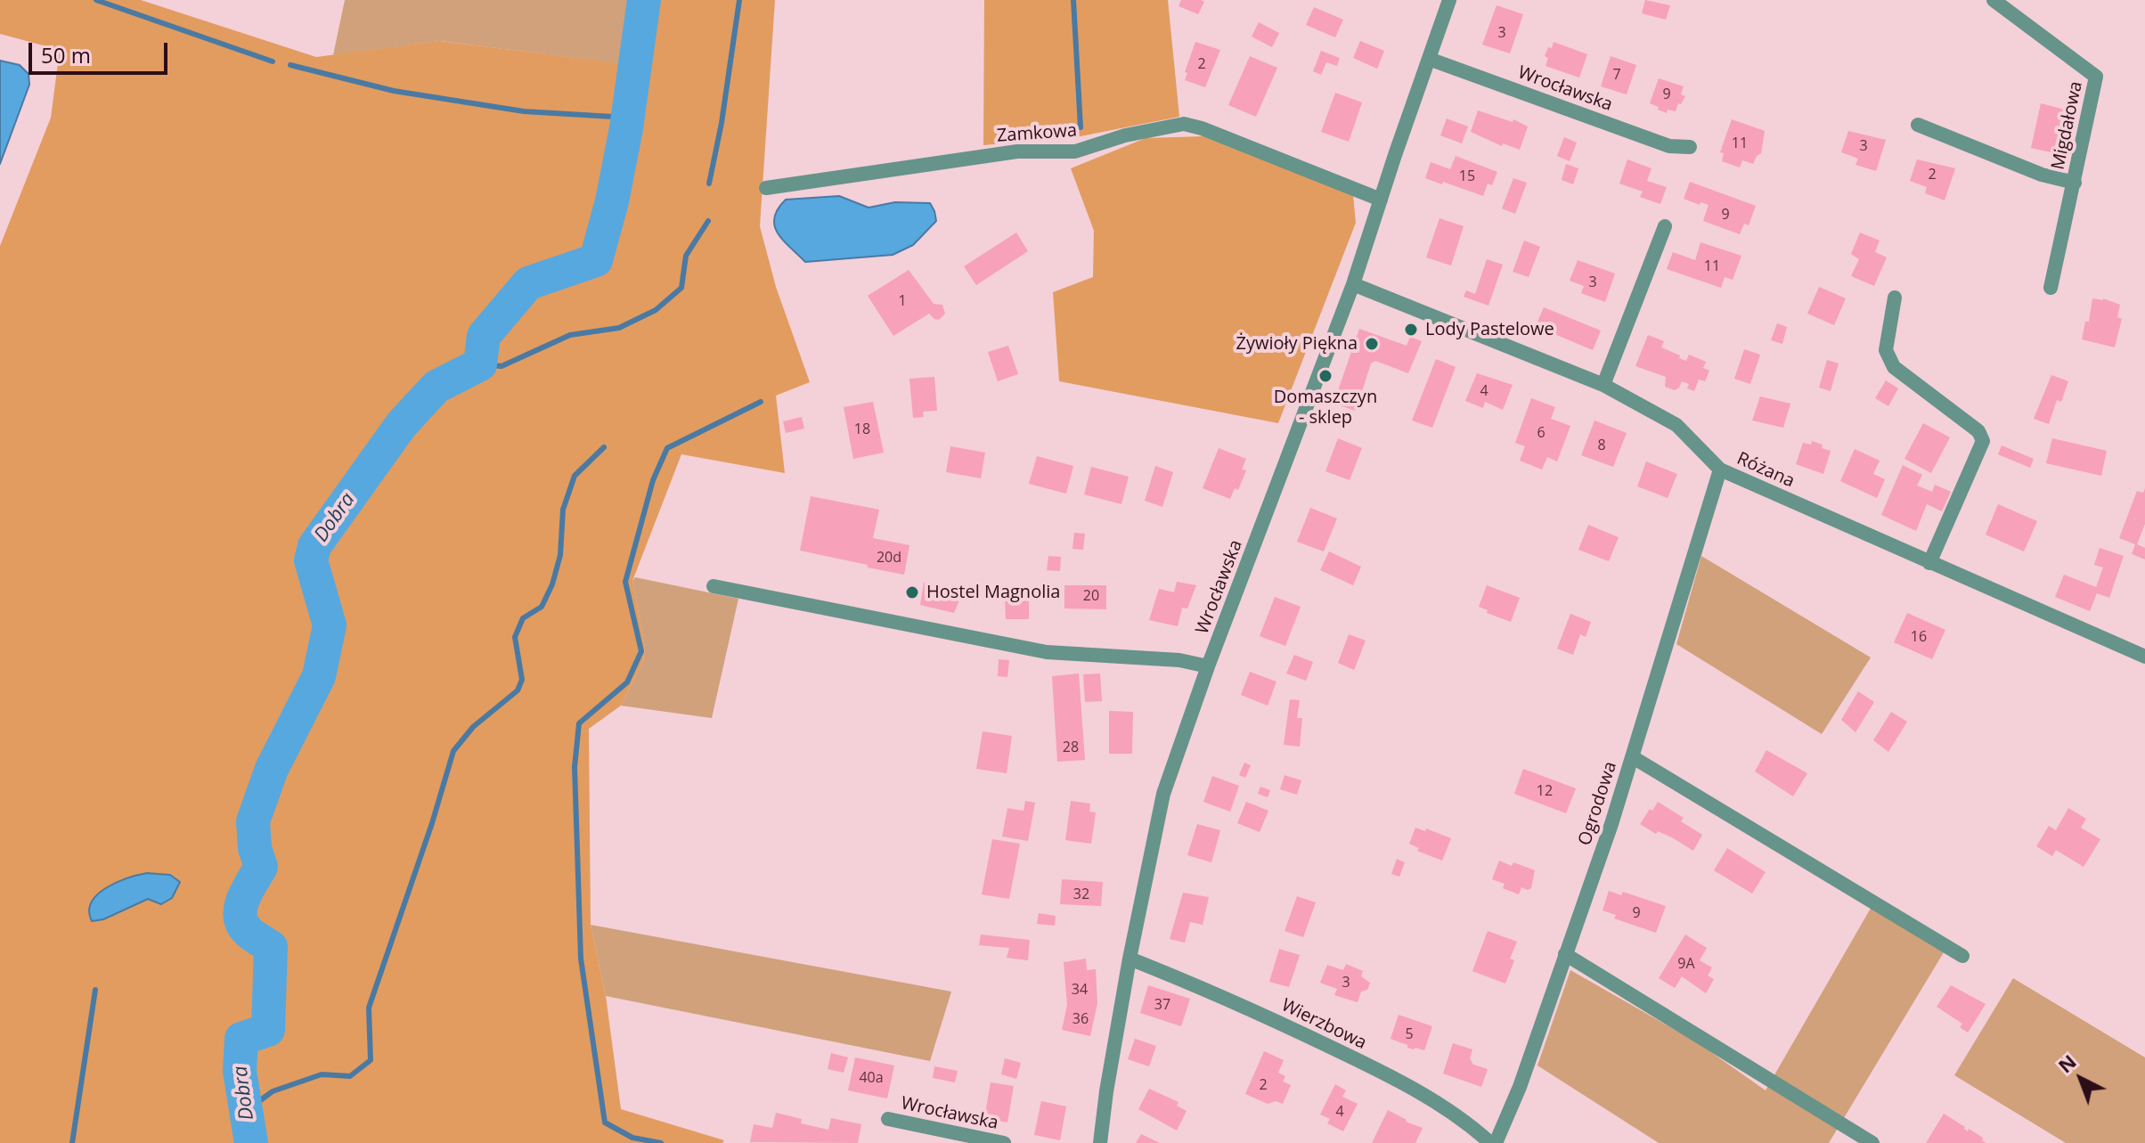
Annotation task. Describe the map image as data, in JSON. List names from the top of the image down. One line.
{"streets":{"street":["Wrocławska","Migdałowa","Zamkowa","Różana","Ogrodowa","Wierzbowa"]},"crossings":[["Wrocławska","Zamkowa"],["Wrocławska","Różana"],["Wrocławska","Wierzbowa"],["Różana","Ogrodowa"],["Ogrodowa","Wierzbowa"]],"water":["Dobra"],"places":["Lody Pastelowe","Żywioły Piękna","Domaszczyn - sklep","Hostel Magnolia"],"house_numbers":["3","2","7","9","11","3","2","15","9","11","3","1","4","18","6","8","20d","20","16","28","12","32","9","9A","3","34","37","36","5","40a","2","4"],"scale_bar":"50 m","north":"top left"}
